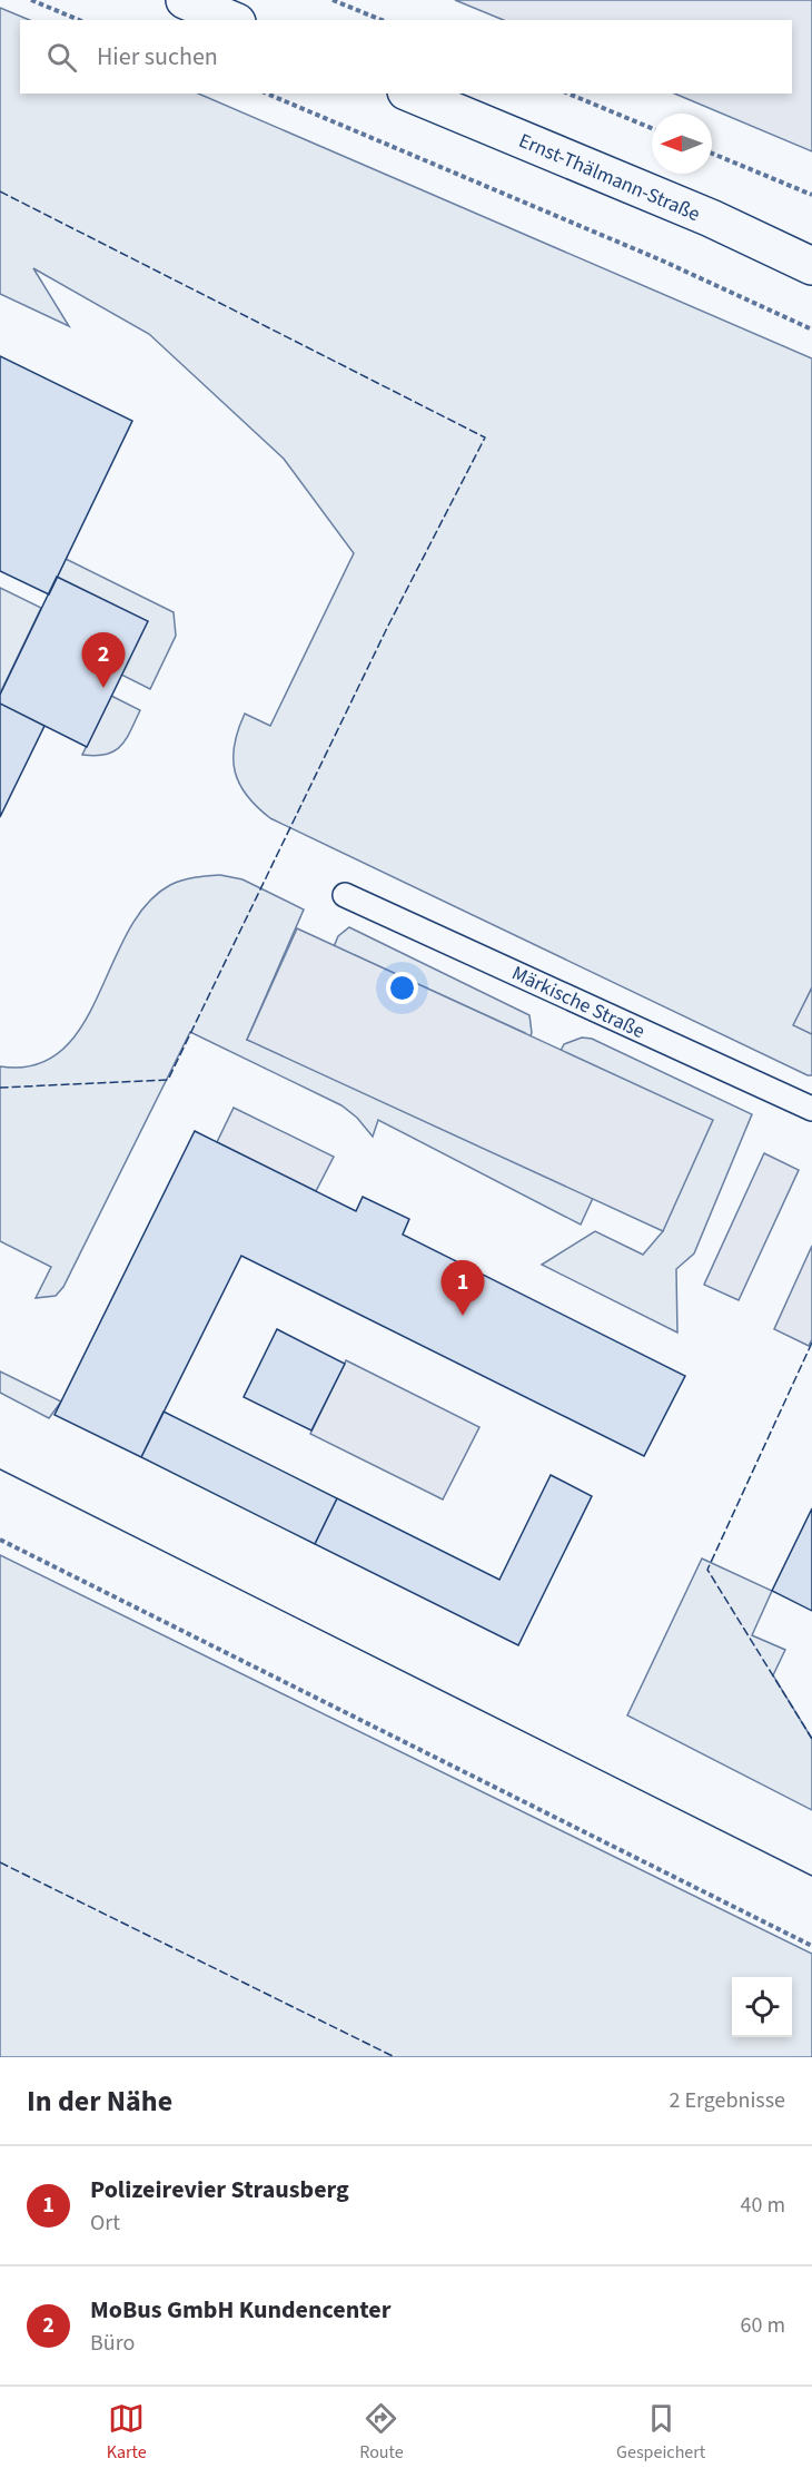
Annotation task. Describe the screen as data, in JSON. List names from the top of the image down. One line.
{"streets":{"main road":["Ernst-Thälmann-Straße"],"lane":["Märkische Straße"]},"north":"left","page":{"search":"Hier suchen","pins":["2","1"],"heading":["In der Nähe","2 Ergebnisse"],"list":[{"mark":"1","name":"Polizeirevier Strausberg","note":"Ort","value":"40 m"},{"mark":"2","name":"MoBus GmbH Kundencenter","note":"Büro","value":"60 m"}],"nav":["Karte","Route","Gespeichert"]}}
